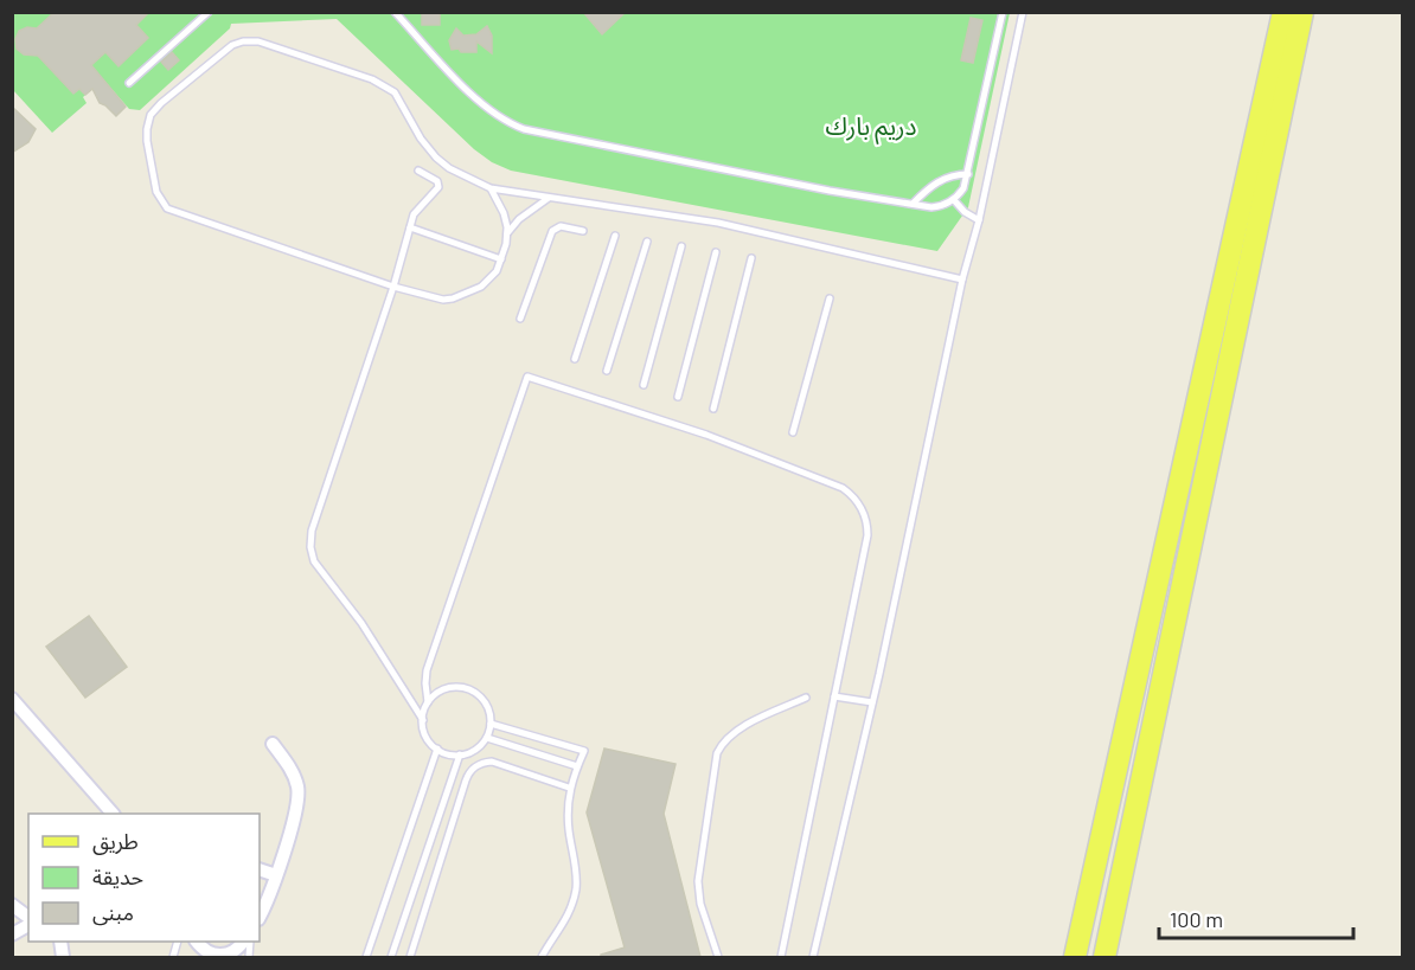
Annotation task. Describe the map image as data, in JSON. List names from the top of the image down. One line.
{"parks":["دريم بارك"],"legend":["طريق","حديقة","مبنى"],"scale_bar":"100 m"}
